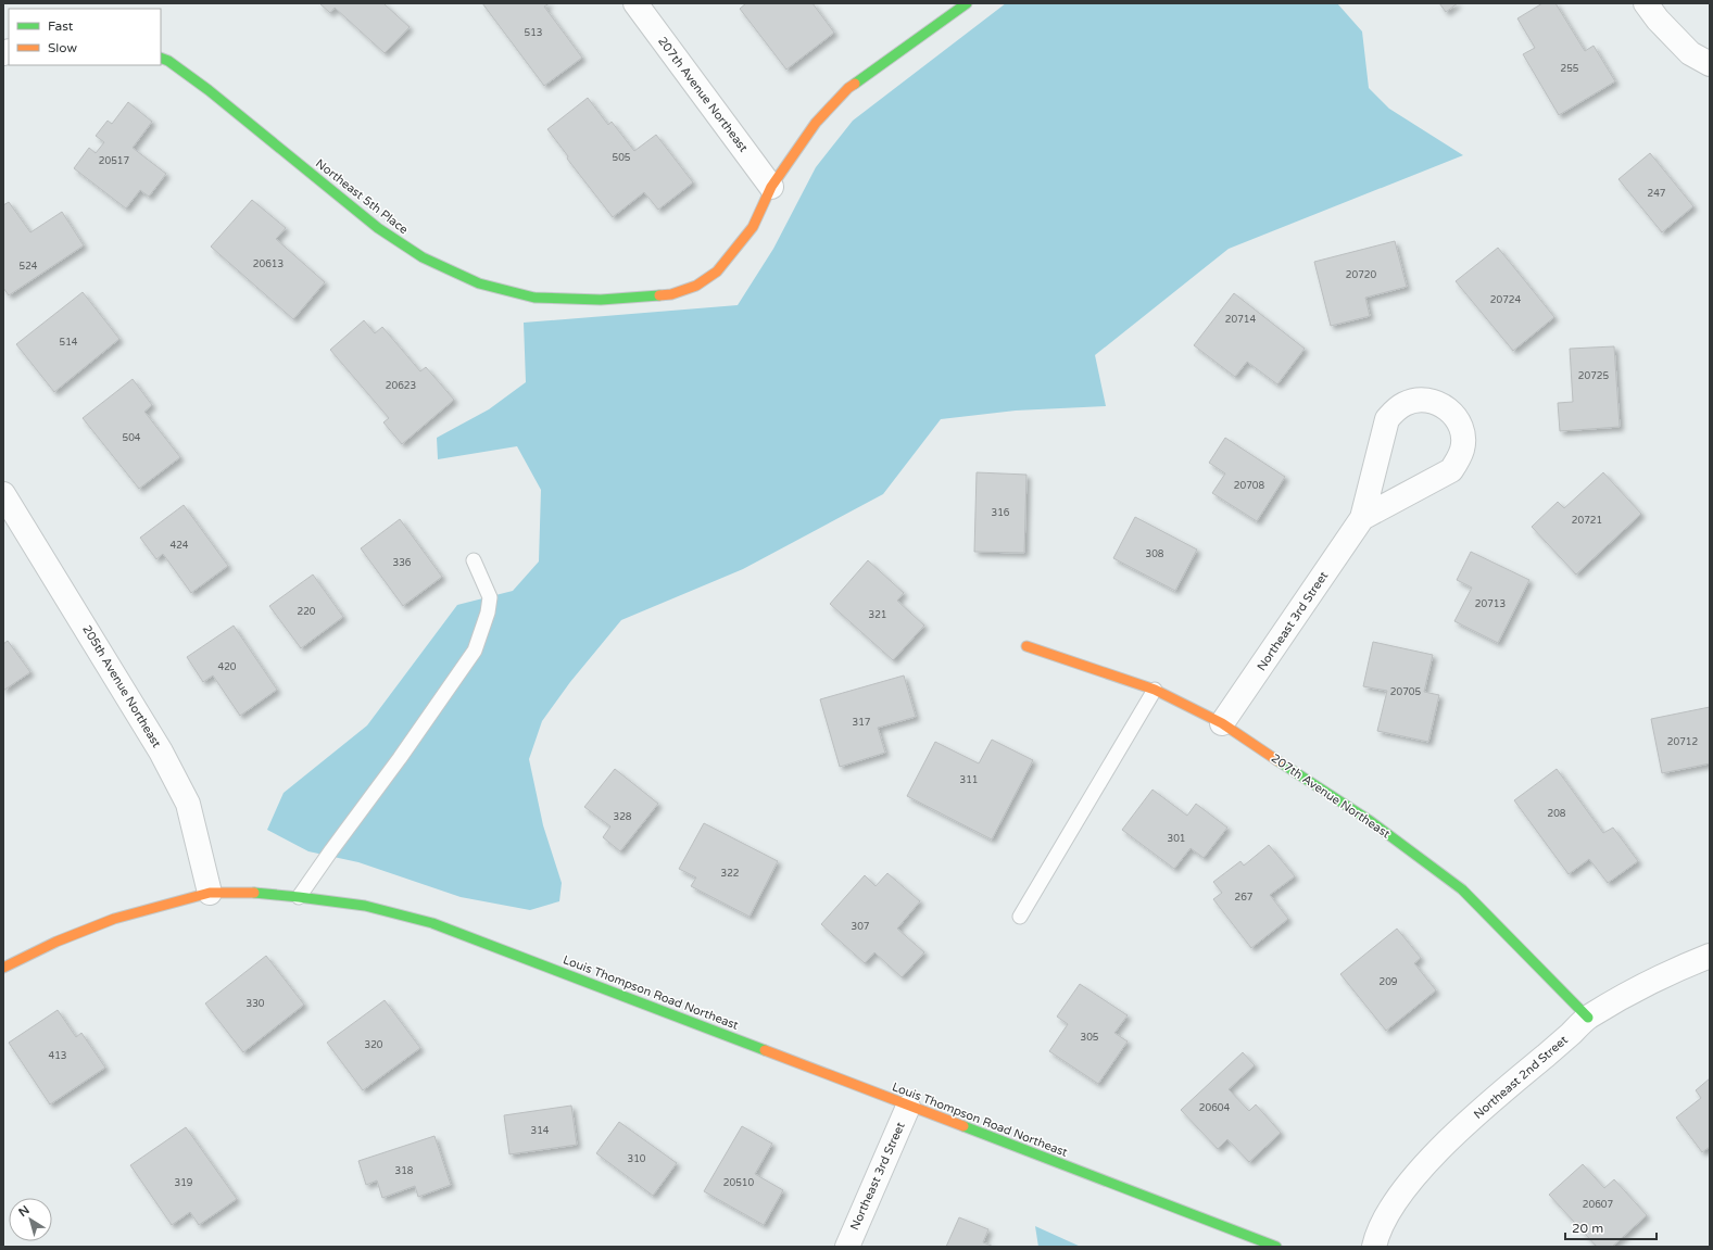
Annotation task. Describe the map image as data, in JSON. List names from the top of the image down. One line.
{"streets":{"street":["207th Avenue Northeast","Northeast 5th Place","Northeast 3rd Street","205th Avenue Northeast","Louis Thompson Road Northeast","Northeast 2nd Street"]},"crossings":[["207th Avenue Northeast","Northeast 5th Place"],["207th Avenue Northeast","Northeast 3rd Street"],["207th Avenue Northeast","Northeast 2nd Street"],["Northeast 3rd Street","Louis Thompson Road Northeast"],["205th Avenue Northeast","Louis Thompson Road Northeast"]],"house_numbers":["513","255","505","20517","247","20613","524","20720","20724","20714","514","20725","20623","504","20708","316","20721","424","308","336","20713","220","321","420","20705","317","20712","311","208","328","301","322","267","307","209","330","305","320","413","20604","314","310","318","319","20510","20607"],"legend":["Fast","Slow"],"scale_bar":"20 m","north":"top left"}
